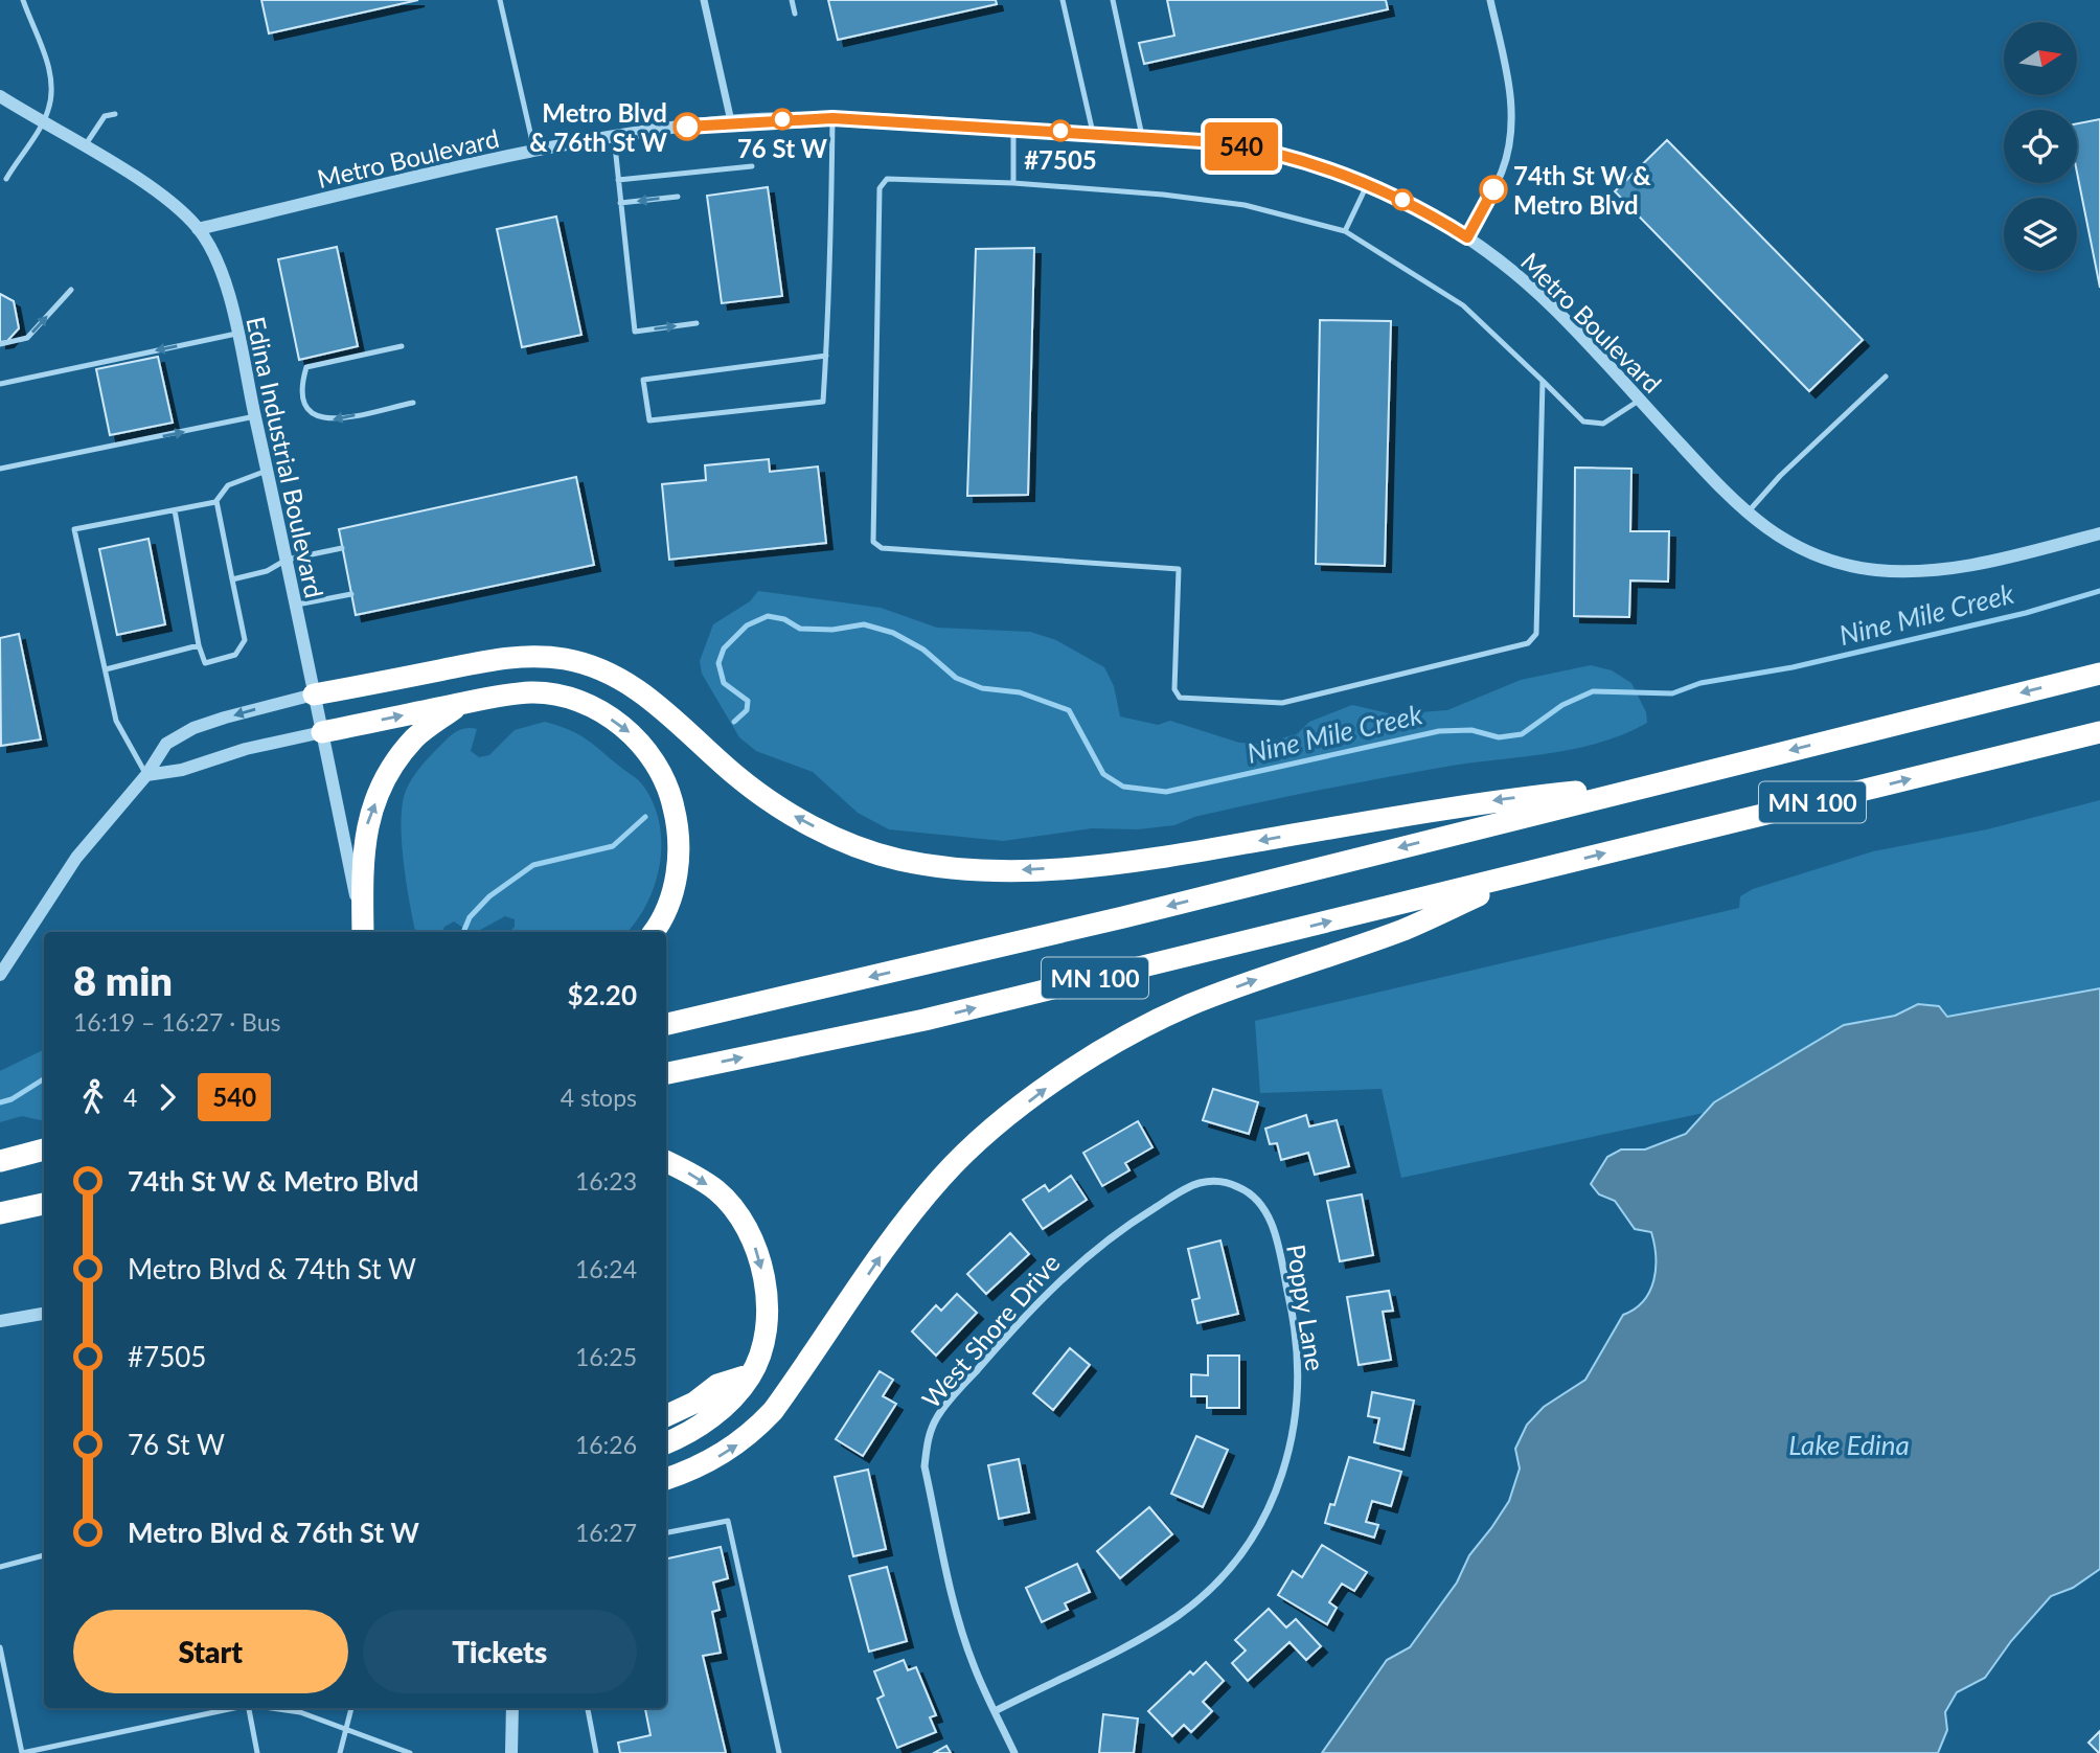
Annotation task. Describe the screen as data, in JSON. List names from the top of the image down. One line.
{"streets":{"highway":["MN 100"],"street":["Metro Boulevard","Edina Industrial Boulevard","Poppy Lane","West Shore Drive"]},"crossings":[["Metro Boulevard","Edina Industrial Boulevard"],["Poppy Lane","West Shore Drive"]],"water":["Nine Mile Creek","Lake Edina"],"places":["76 St W","Metro Blvd & 76th St W","#7505","74th St W & Metro Blvd"],"lines":["bus line 540"],"north":"right","page":{"on_map":"540","heading":["8 min","16:19 – 16:27 · Bus","$2.20"],"legs":["4","540","4 stops"],"list":[{"name":"74th St W & Metro Blvd","value":"16:23"},{"name":"Metro Blvd & 74th St W","value":"16:24"},{"name":"#7505","value":"16:25"},{"name":"76 St W","value":"16:26"},{"name":"Metro Blvd & 76th St W","value":"16:27"}],"buttons":["Start","Tickets"]}}
